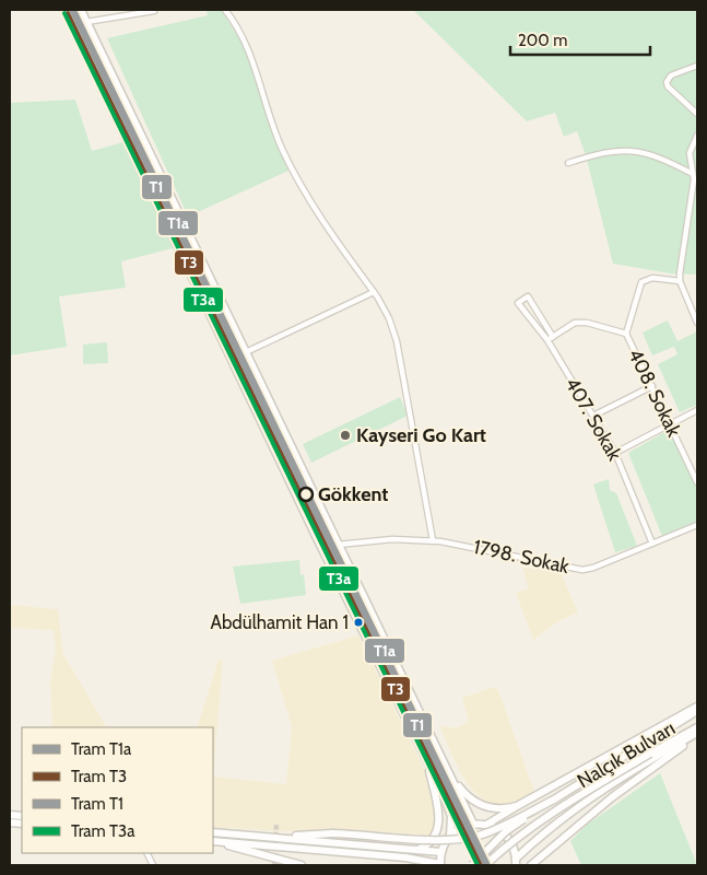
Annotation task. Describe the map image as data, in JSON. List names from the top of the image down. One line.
{"streets":{"highway":["Nalçık Bulvarı"],"street":["408. Sokak","407. Sokak","1798. Sokak"]},"crossings":[["407. Sokak","1798. Sokak"]],"places":["Kayseri Go Kart","Gökkent","Abdülhamit Han 1"],"lines":["tram line T1a","tram line T1","tram line T3","tram line T3a"],"legend":["Tram T1a","Tram T3","Tram T1","Tram T3a"],"scale_bar":"200 m"}
